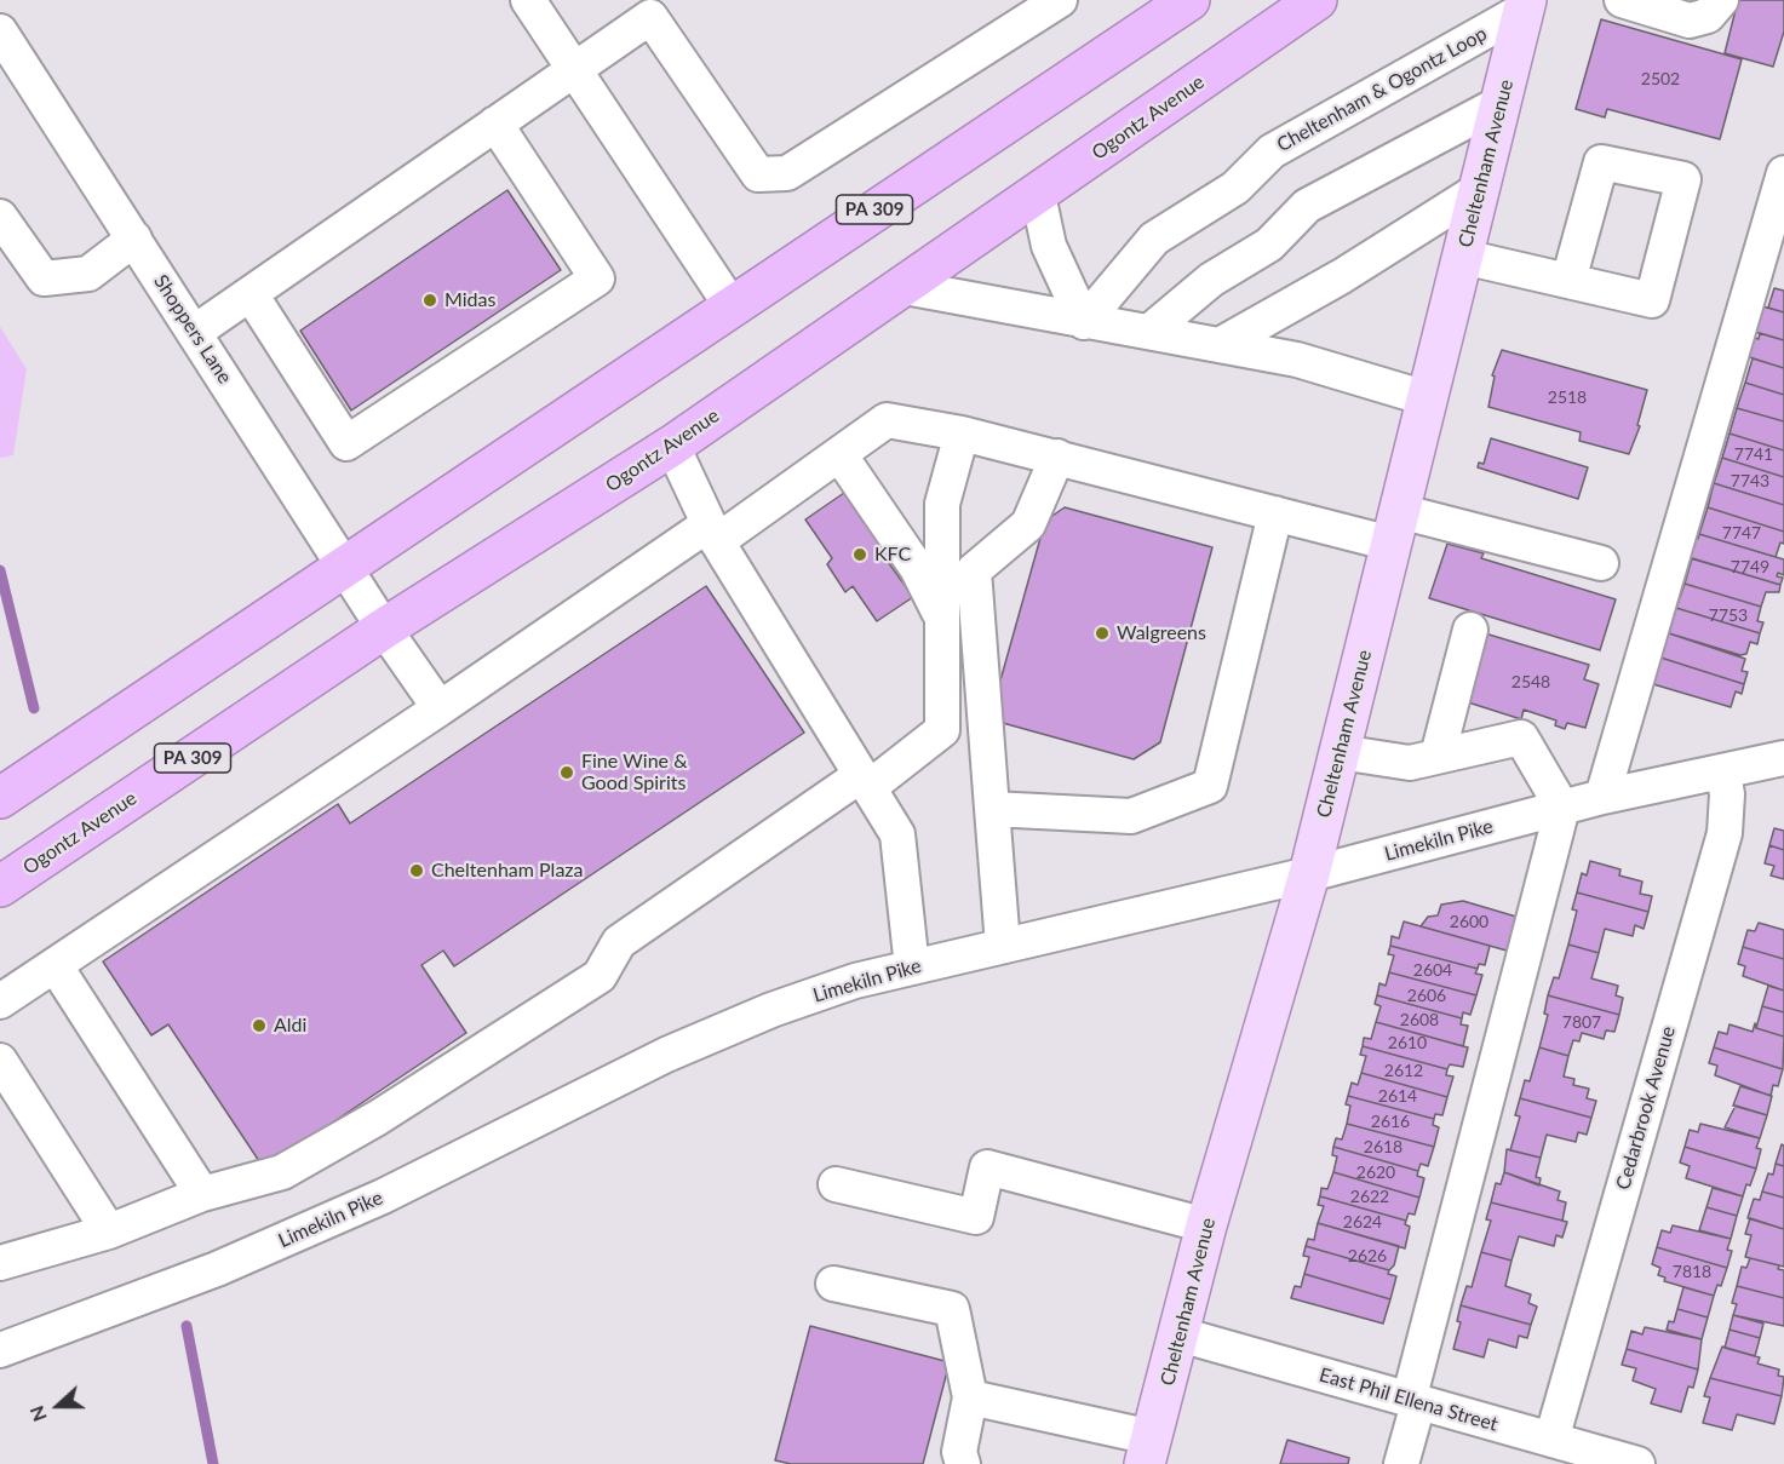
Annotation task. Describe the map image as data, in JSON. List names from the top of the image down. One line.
{"streets":{"highway":["Ogontz Avenue","PA 309"],"main road":["Cheltenham Avenue"],"street":["Cheltenham & Ogontz Loop","Shoppers Lane","Limekiln Pike","Cedarbrook Avenue","East Phil Ellena Street"]},"crossings":[["Cheltenham & Ogontz Loop","Cheltenham Avenue"],["Ogontz Avenue","Shoppers Lane"],["Cheltenham Avenue","Limekiln Pike"],["Cheltenham Avenue","East Phil Ellena Street"],["PA 309","Shoppers Lane"],["Limekiln Pike","Cedarbrook Avenue"],["Cedarbrook Avenue","East Phil Ellena Street"]],"places":["Midas","KFC","Walgreens","Fine Wine & Good Spirits","Cheltenham Plaza","Aldi"],"house_numbers":["2502","2518","7741","7743","7747","7749","7753","2548","2600","2604","2606","2608","7807","2610","2612","2614","2616","2618","2620","2622","2624","2626","7818"],"north":"left"}
